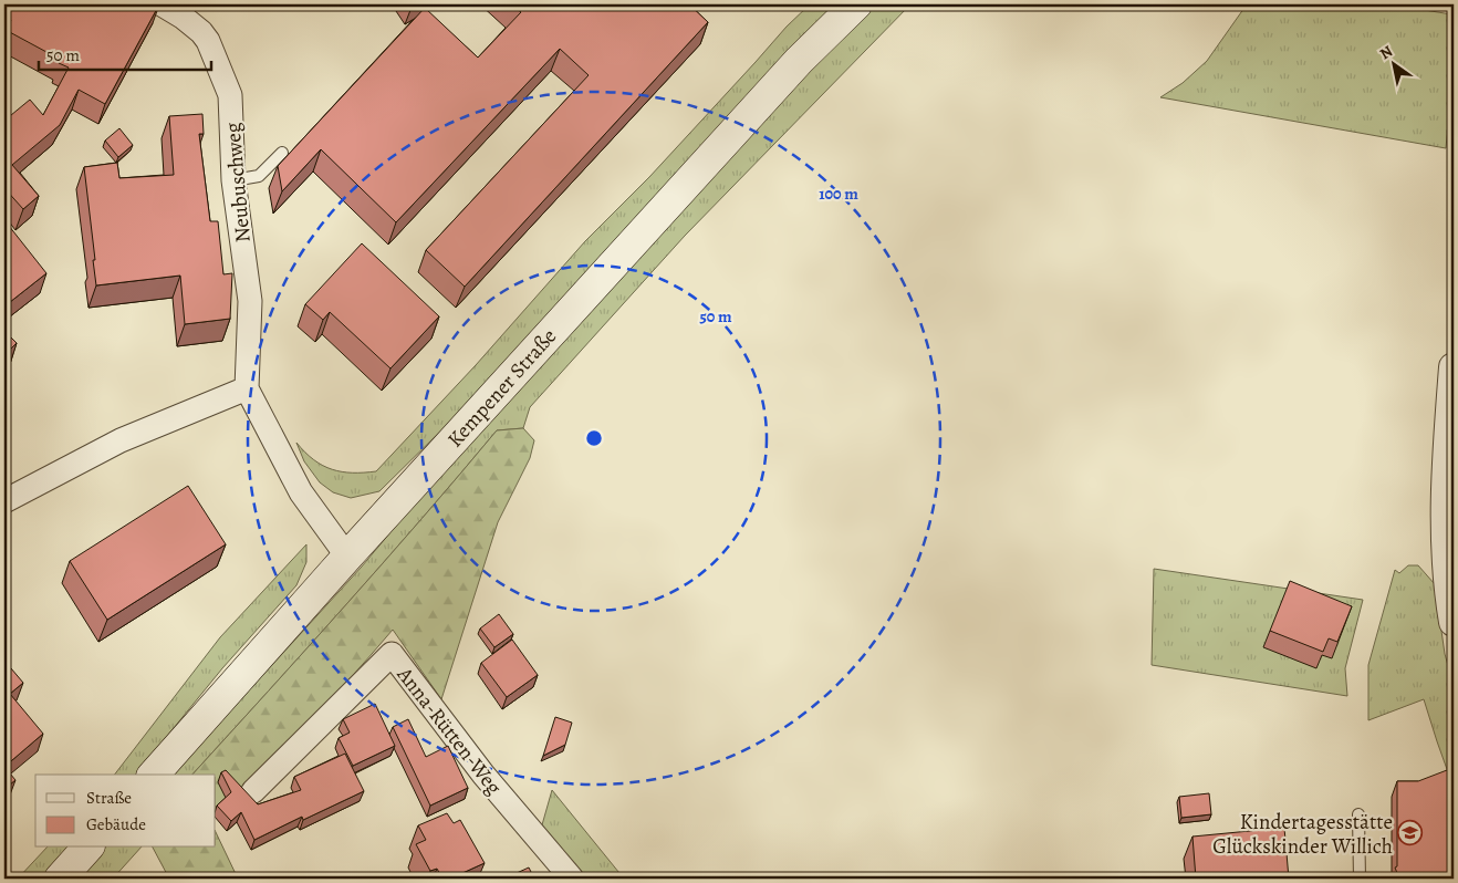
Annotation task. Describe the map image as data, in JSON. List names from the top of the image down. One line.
{"streets":{"main road":["Kempener Straße"],"street":["Neubuschweg","Anna-Rütten-Weg"]},"crossings":[["Neubuschweg","Kempener Straße"]],"places":{"school or university":["Kindertagesstätte Glückskinder Willich"]},"legend":["Straße","Gebäude"],"scale_bar":"50 m","north":"top left","rings":["100 m","50 m"]}
